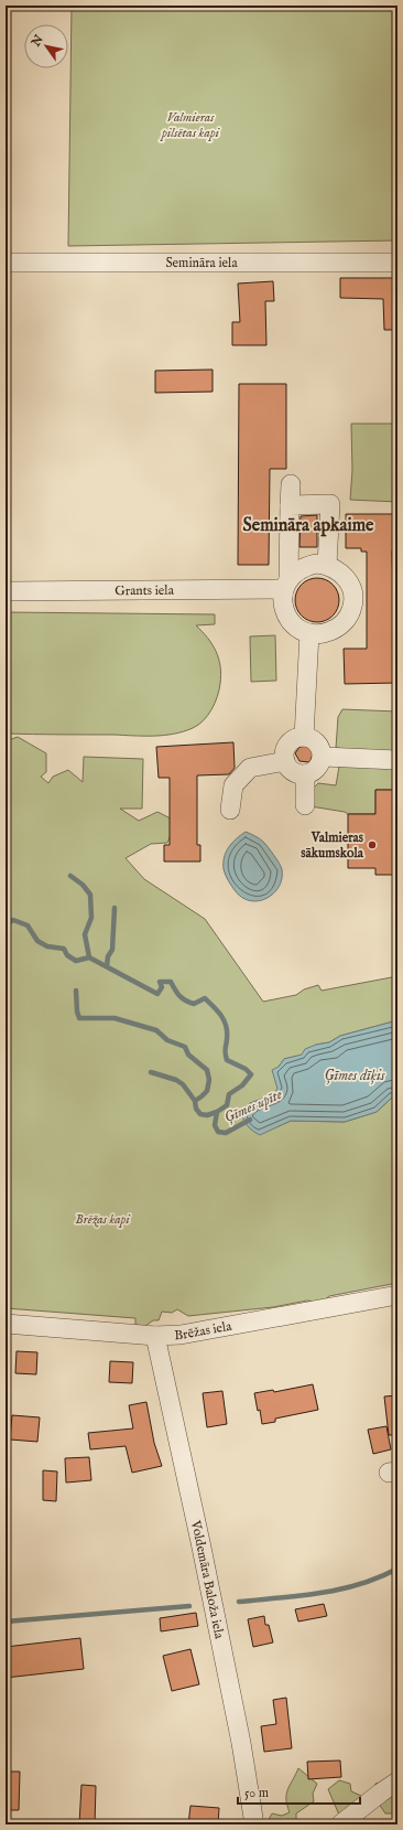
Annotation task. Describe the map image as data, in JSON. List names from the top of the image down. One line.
{"streets":{"street":["Semināra iela","Grants iela","Brēžas iela","Voldemāra Baloža iela"]},"crossings":[["Brēžas iela","Voldemāra Baloža iela"]],"districts":["Semināra apkaime"],"water":["Ģīmes dīķis","Ģīmes upīte"],"parks":["Valmieras pilsētas kapi","Brēžas kapi"],"places":["Valmieras sākumskola"],"scale_bar":"50 m","north":"top left"}
